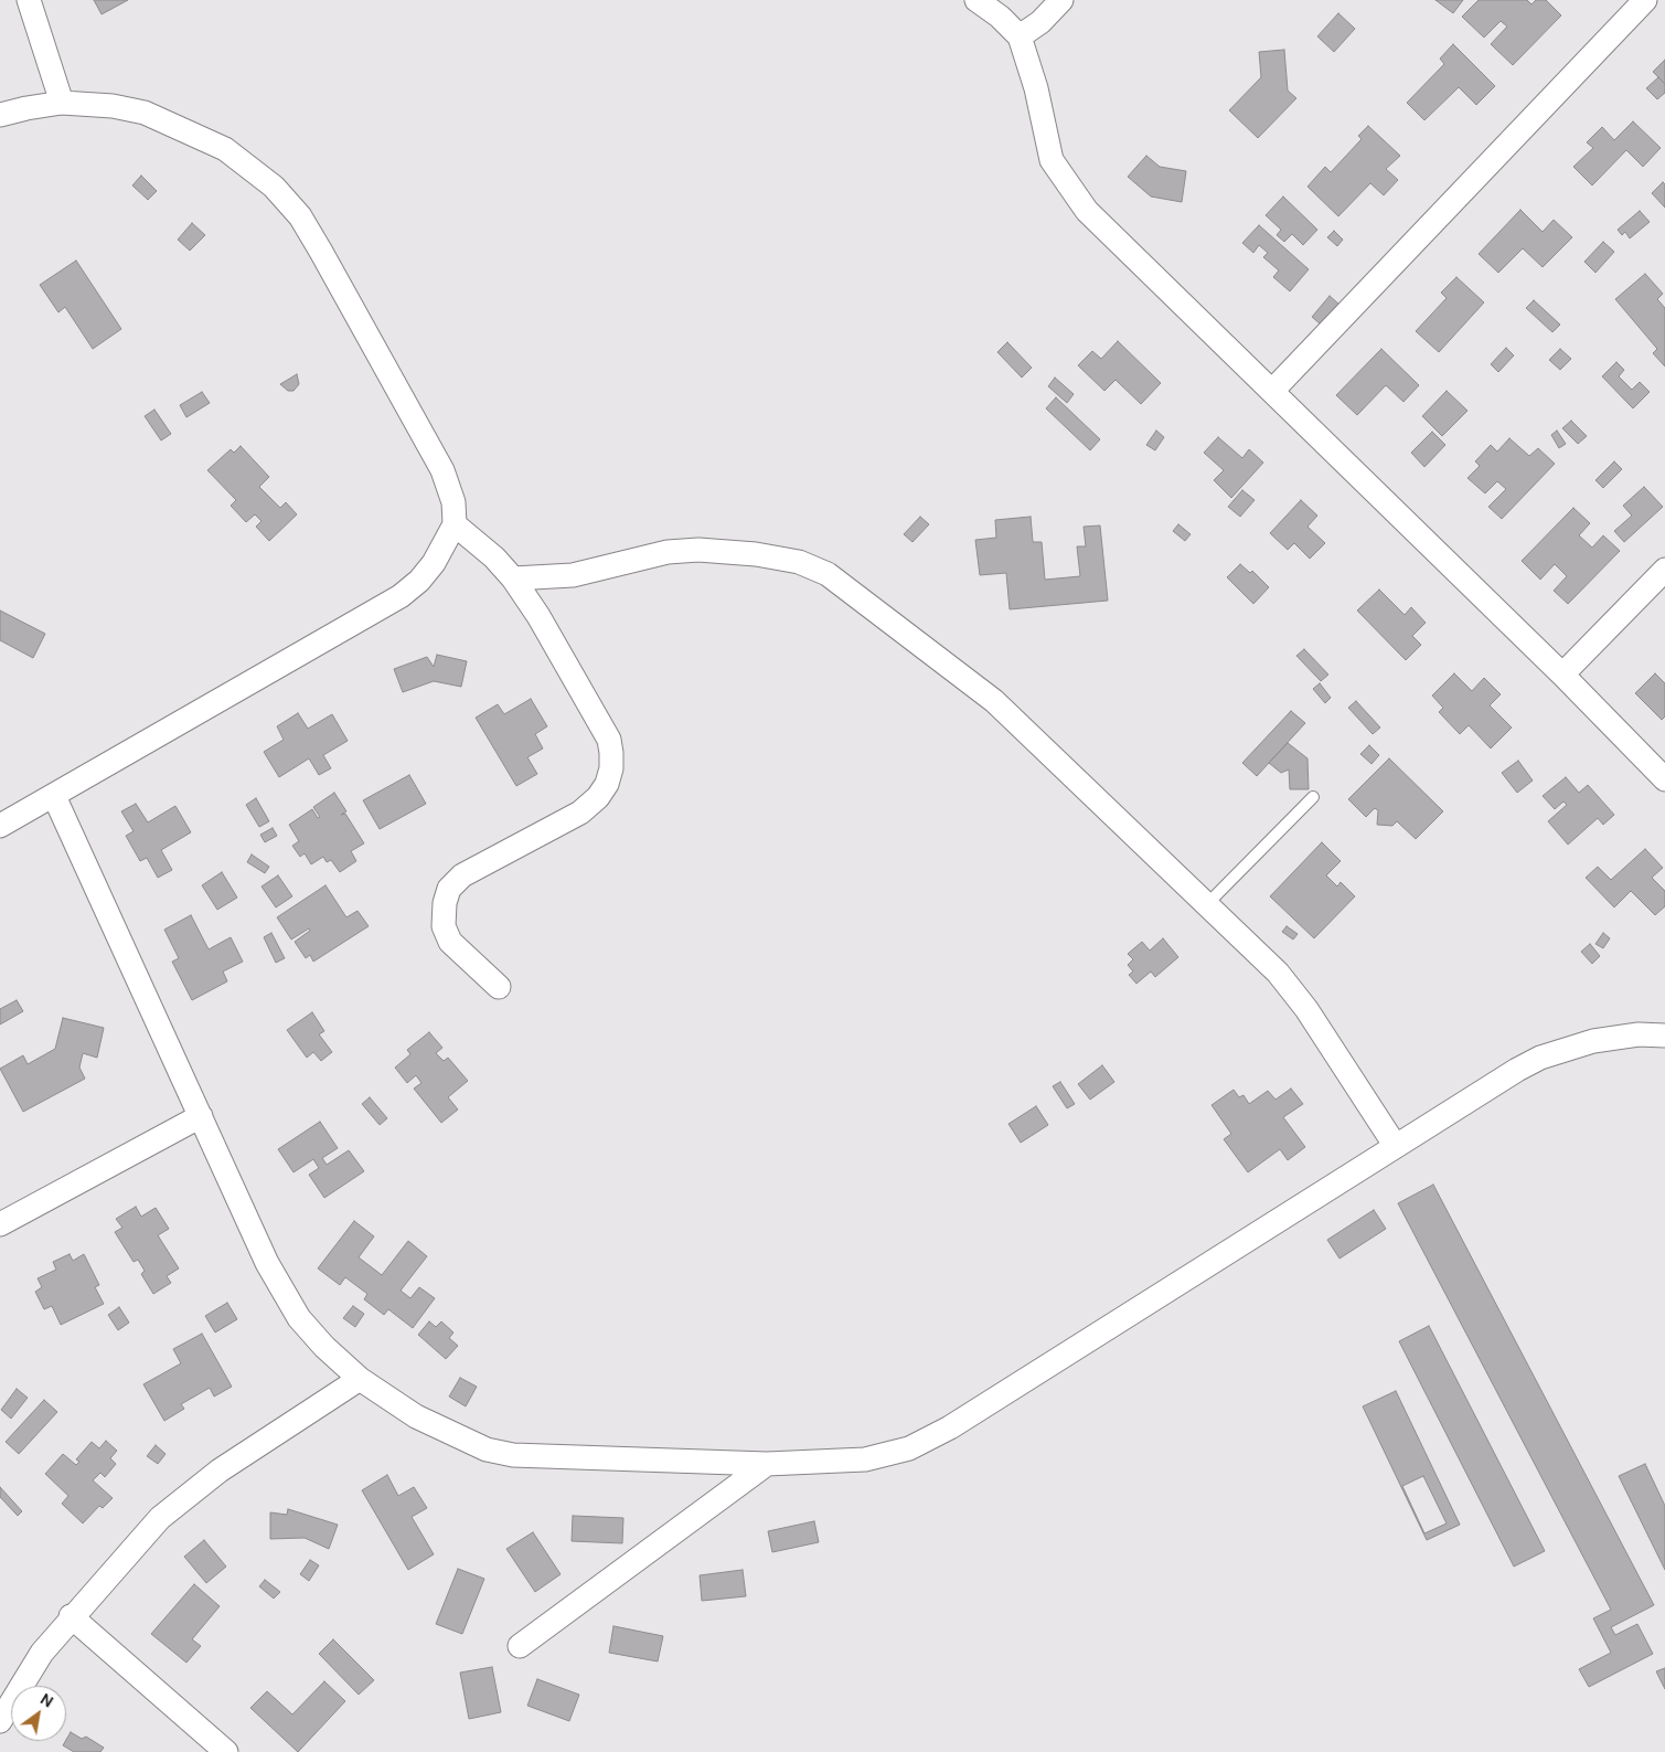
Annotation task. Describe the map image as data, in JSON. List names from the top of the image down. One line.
{"north":"top right"}
